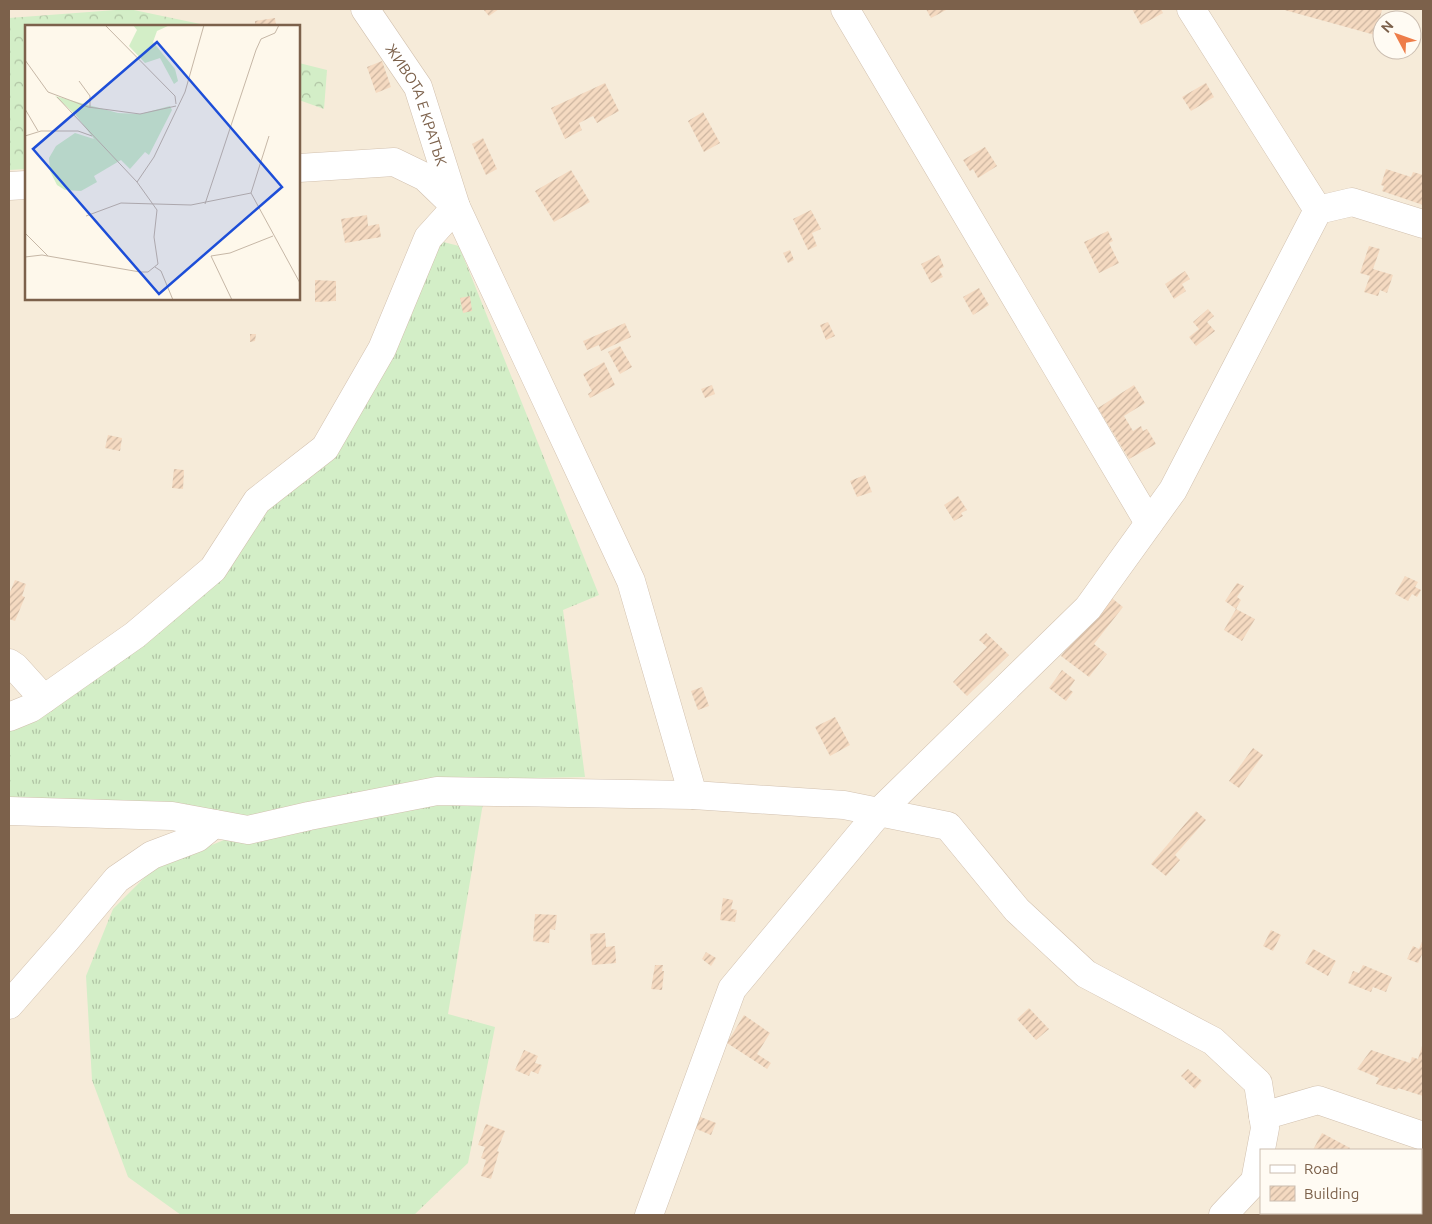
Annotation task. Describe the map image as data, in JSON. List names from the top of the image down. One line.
{"streets":{"street":["ЖИВОТА Е КРАТЪК"]},"legend":["Road","Building"],"north":"top left"}
